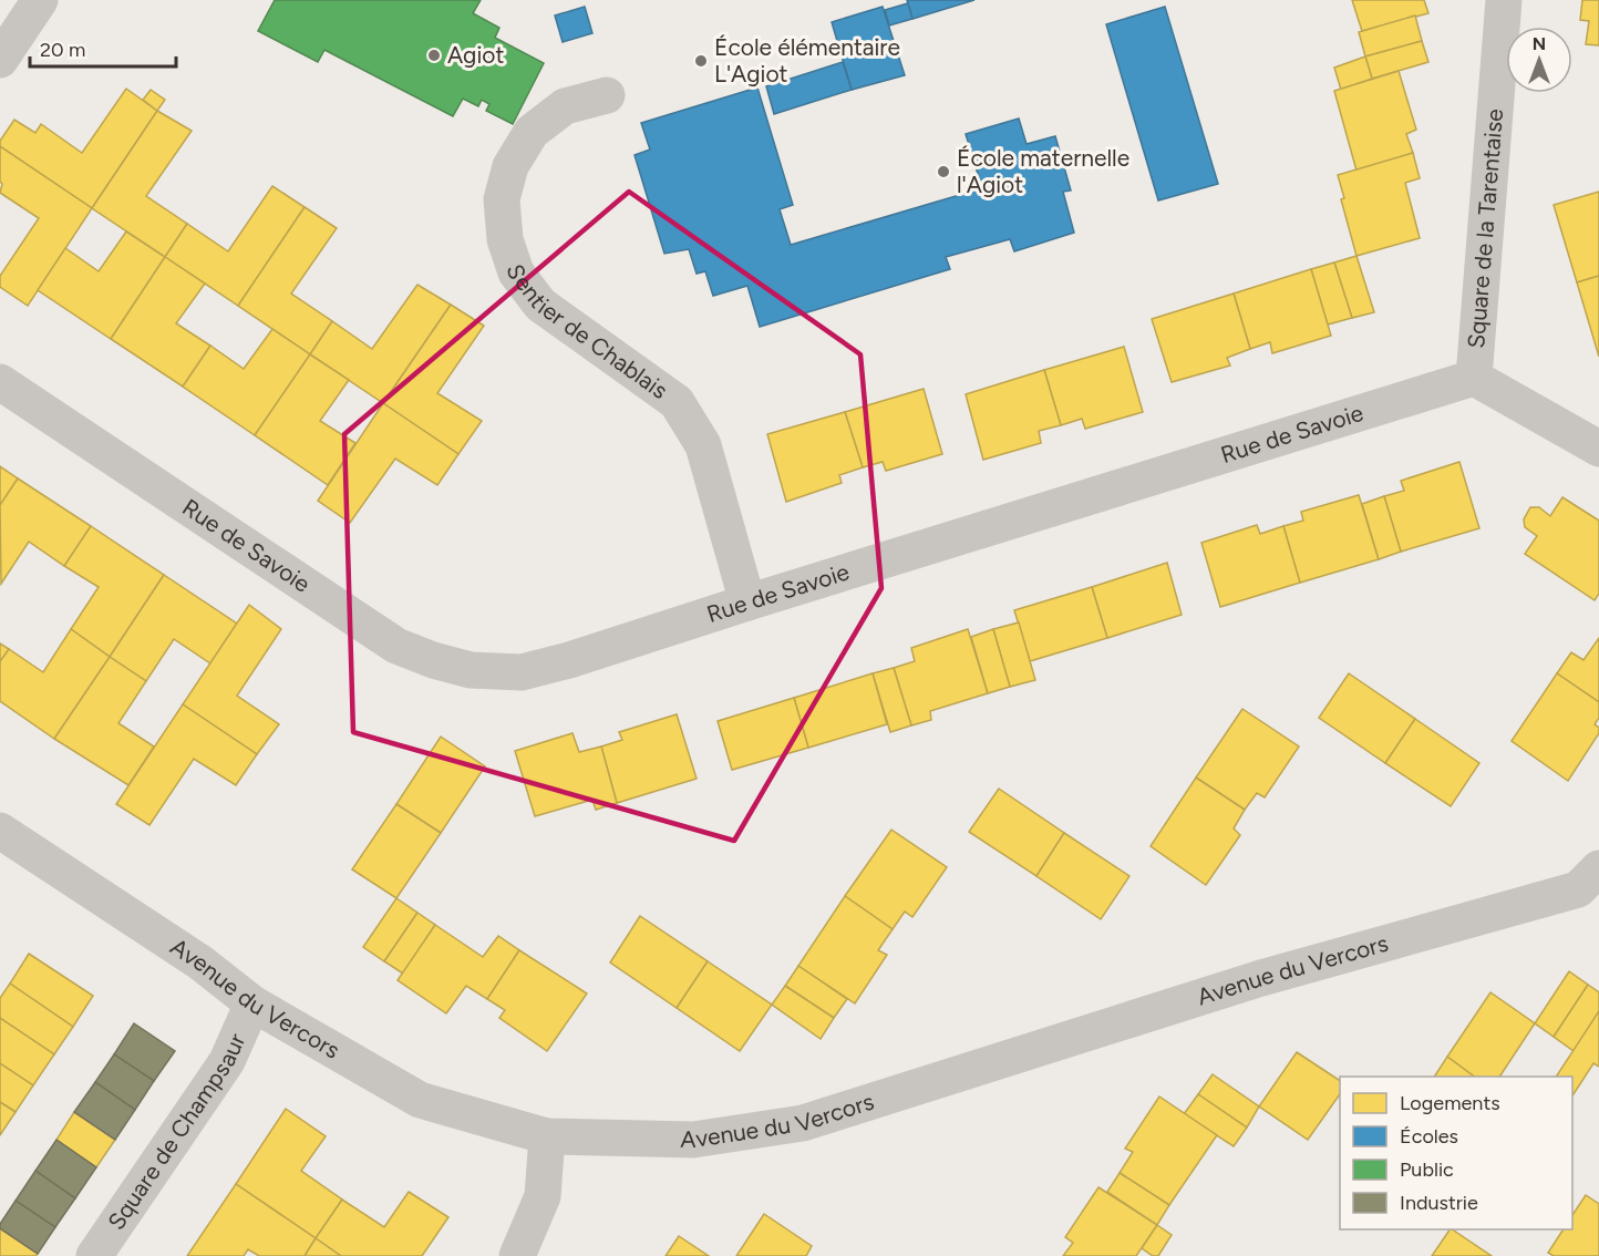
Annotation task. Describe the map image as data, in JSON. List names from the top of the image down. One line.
{"streets":{"street":["Square de la Tarentaise","Sentier de Chablais","Rue de Savoie","Avenue du Vercors","Square de Champsaur"]},"crossings":[["Square de la Tarentaise","Rue de Savoie"],["Sentier de Chablais","Rue de Savoie"],["Avenue du Vercors","Square de Champsaur"]],"places":["Agiot","École élémentaire L'Agiot","École maternelle l'Agiot"],"legend":["Logements","Écoles","Public","Industrie"],"scale_bar":"20 m","north":"top"}
